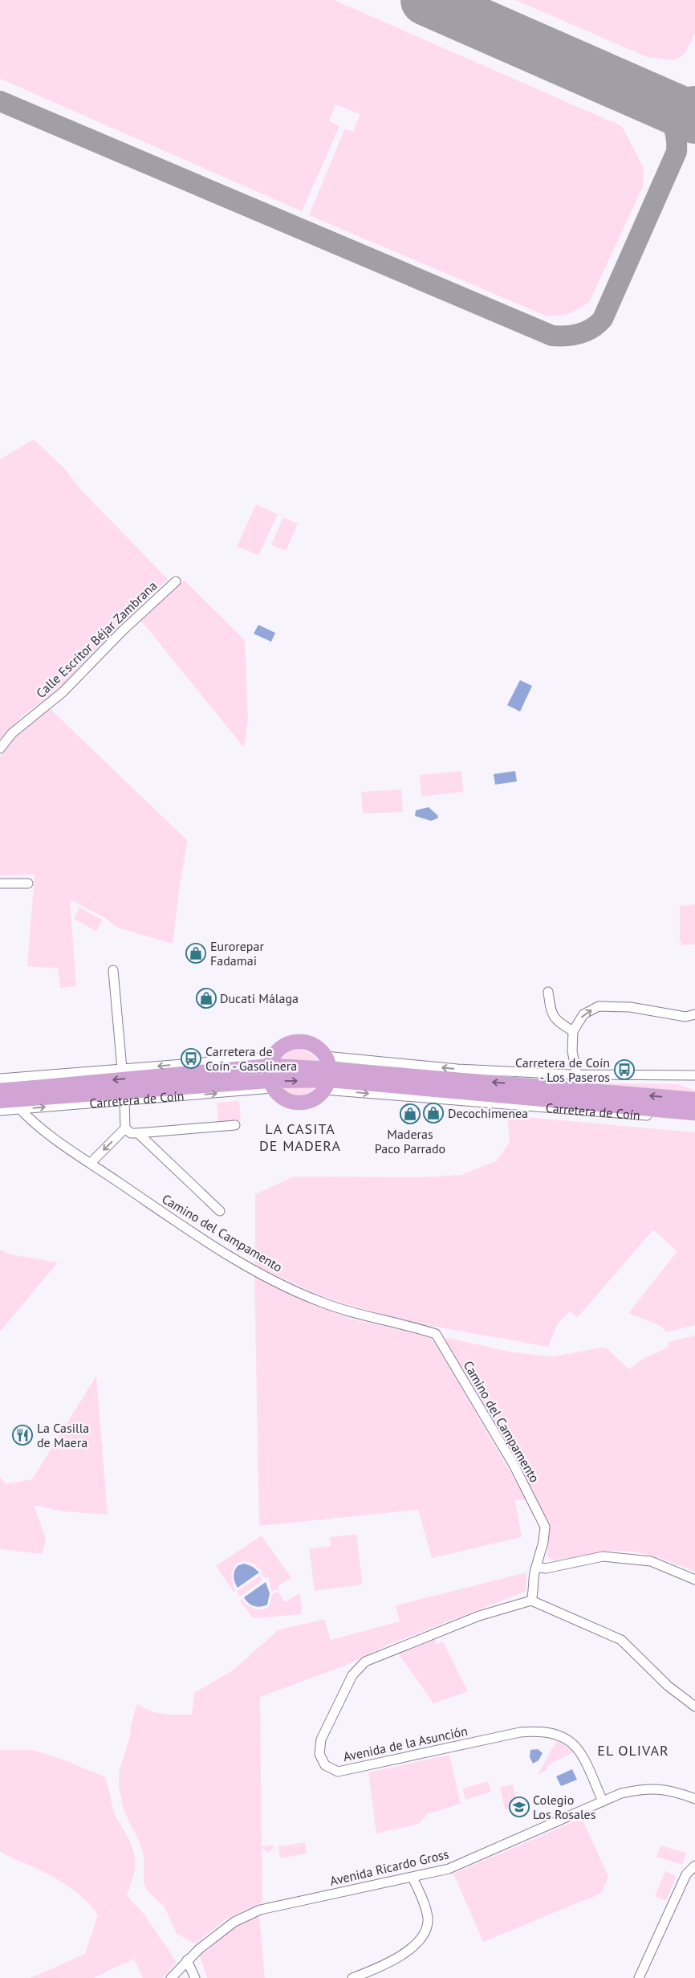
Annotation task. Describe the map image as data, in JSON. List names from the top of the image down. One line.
{"streets":{"main road":["Carretera de Coín"],"street":["Calle Escritor Béjar Zambrana","Camino del Campamento","Avenida de la Asunción","Avenida Ricardo Gross"]},"crossings":[["Carretera de Coín","Camino del Campamento"],["Camino del Campamento","Avenida de la Asunción"],["Avenida de la Asunción","Avenida Ricardo Gross"]],"districts":["LA CASITA DE MADERA","EL OLIVAR"],"places":{"shop":["Eurorepar Fadamai","Ducati Málaga","Decochimenea","Maderas Paco Parrado"],"bus stop":["Carretera de Coín - Gasolinera","Carretera de Coín - Los Paseros"],"restaurant":["La Casilla de Maera"],"school or university":["Colegio Los Rosales"]}}
